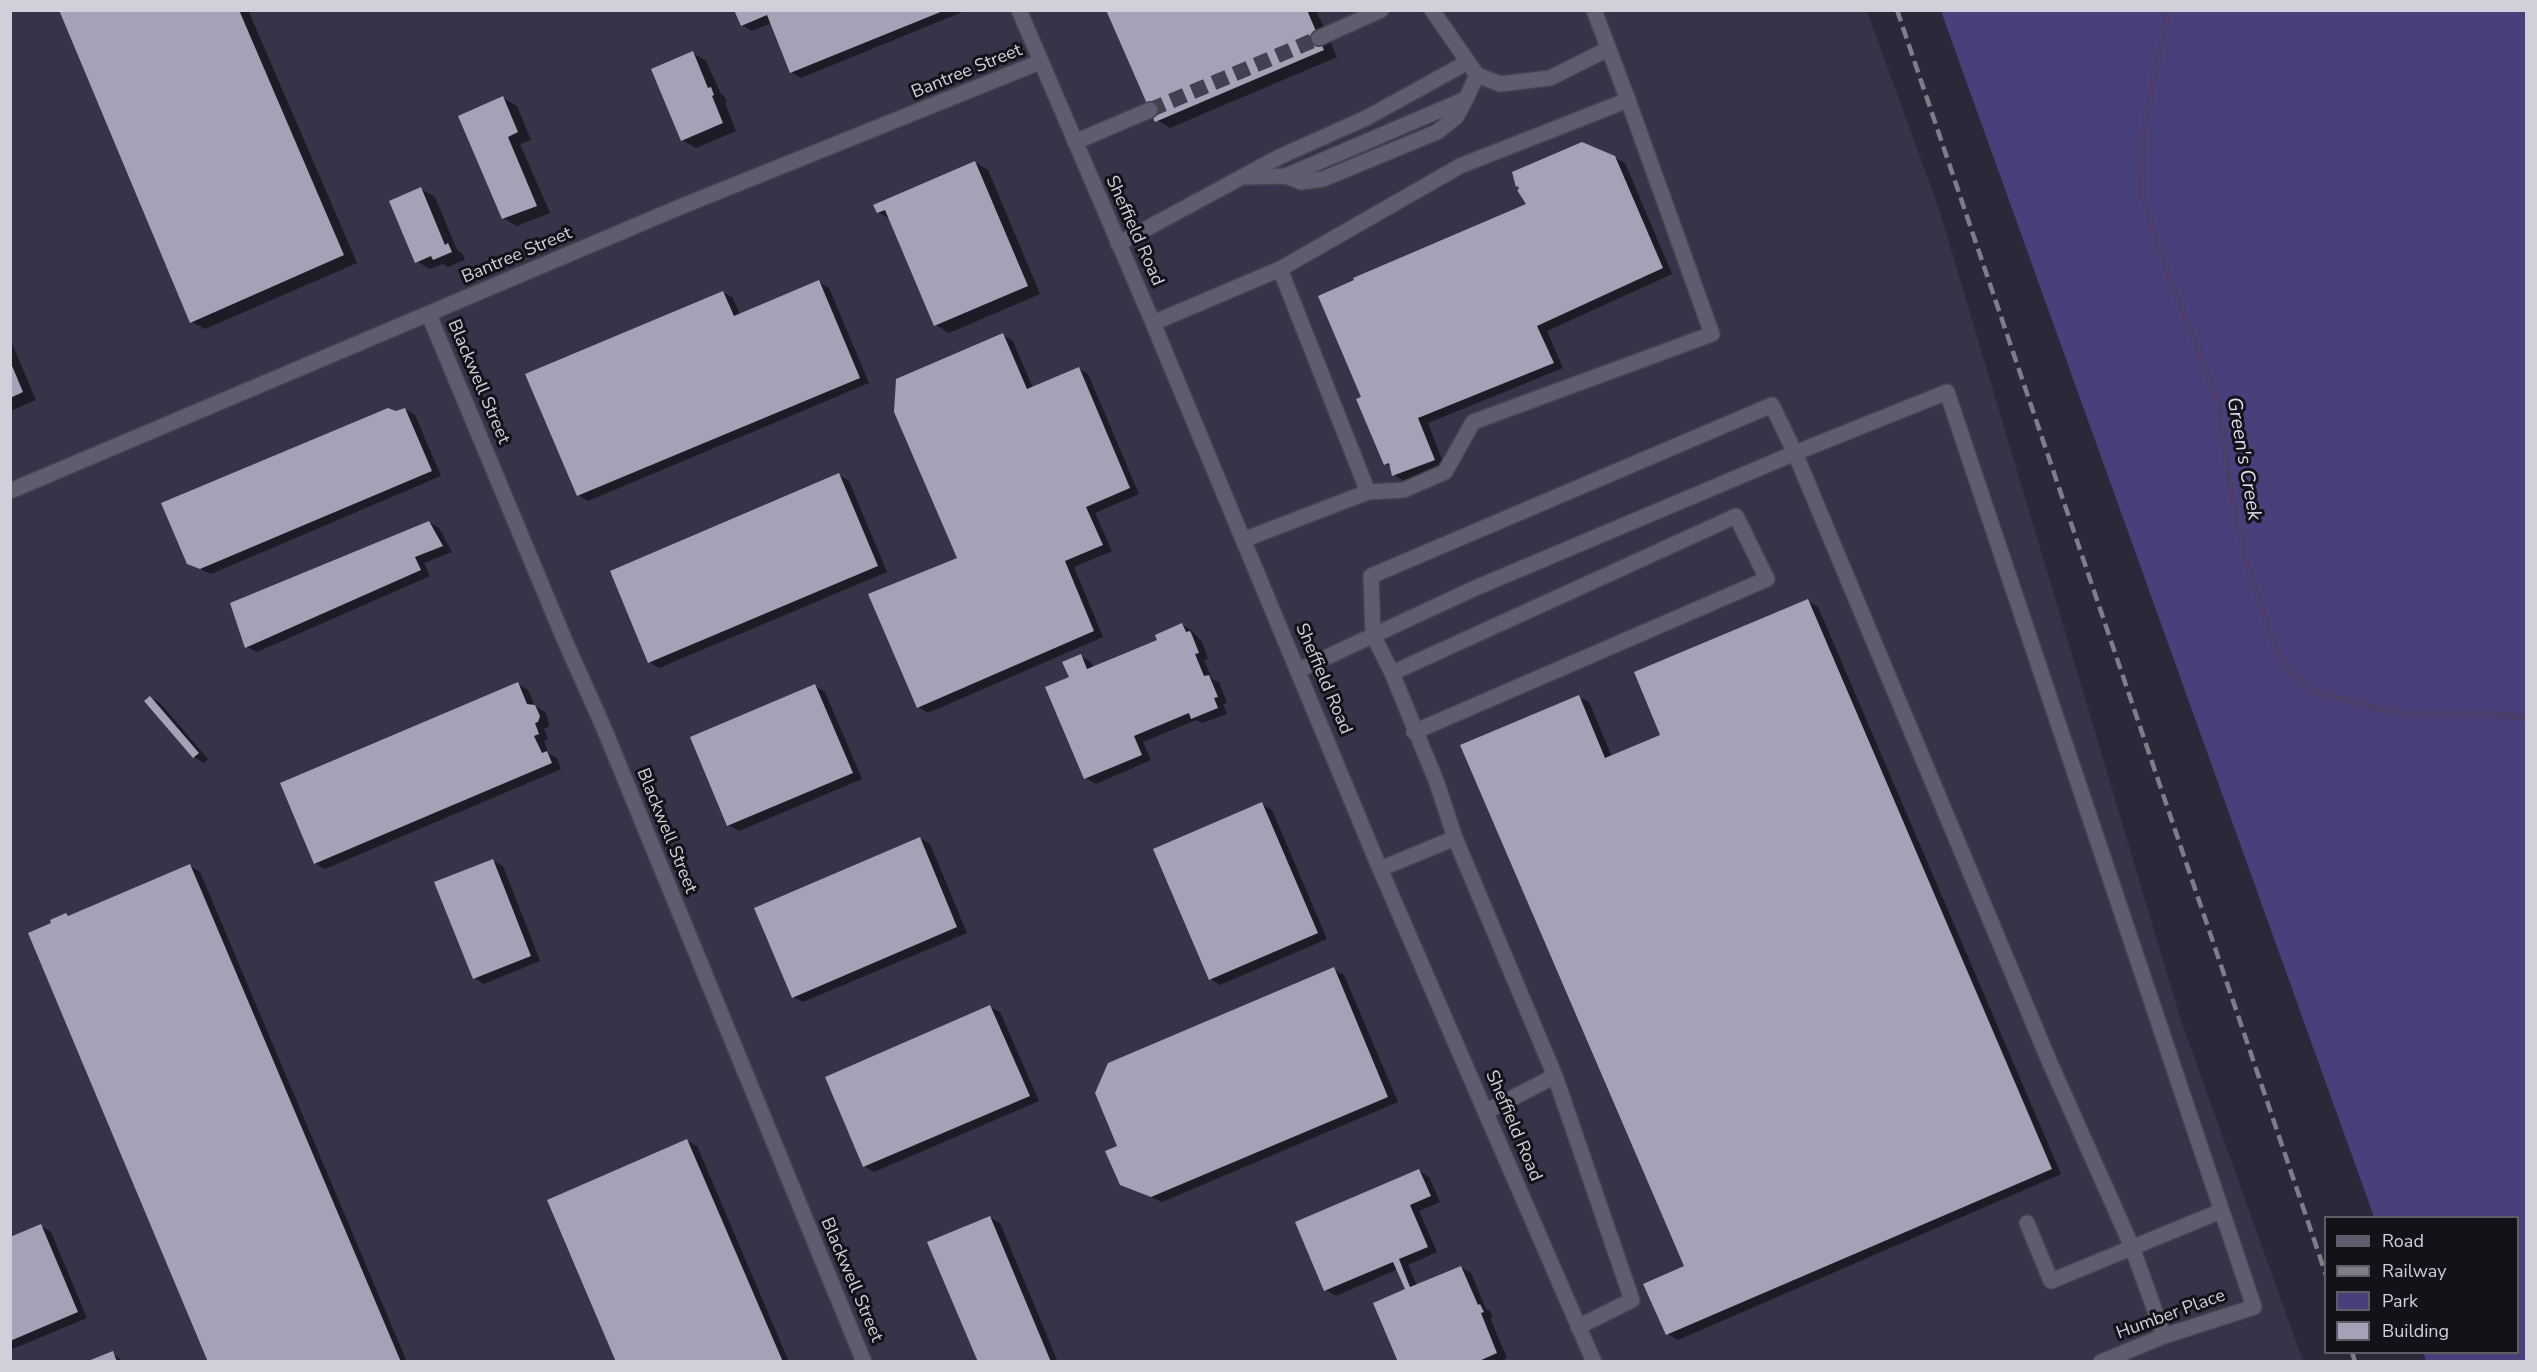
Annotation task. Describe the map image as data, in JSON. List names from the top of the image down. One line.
{"streets":{"street":["Bantree Street","Sheffield Road","Blackwell Street","Humber Place"]},"crossings":[["Bantree Street","Sheffield Road"],["Bantree Street","Blackwell Street"]],"water":["Green's Creek"],"legend":["Road","Railway","Park","Building"]}
